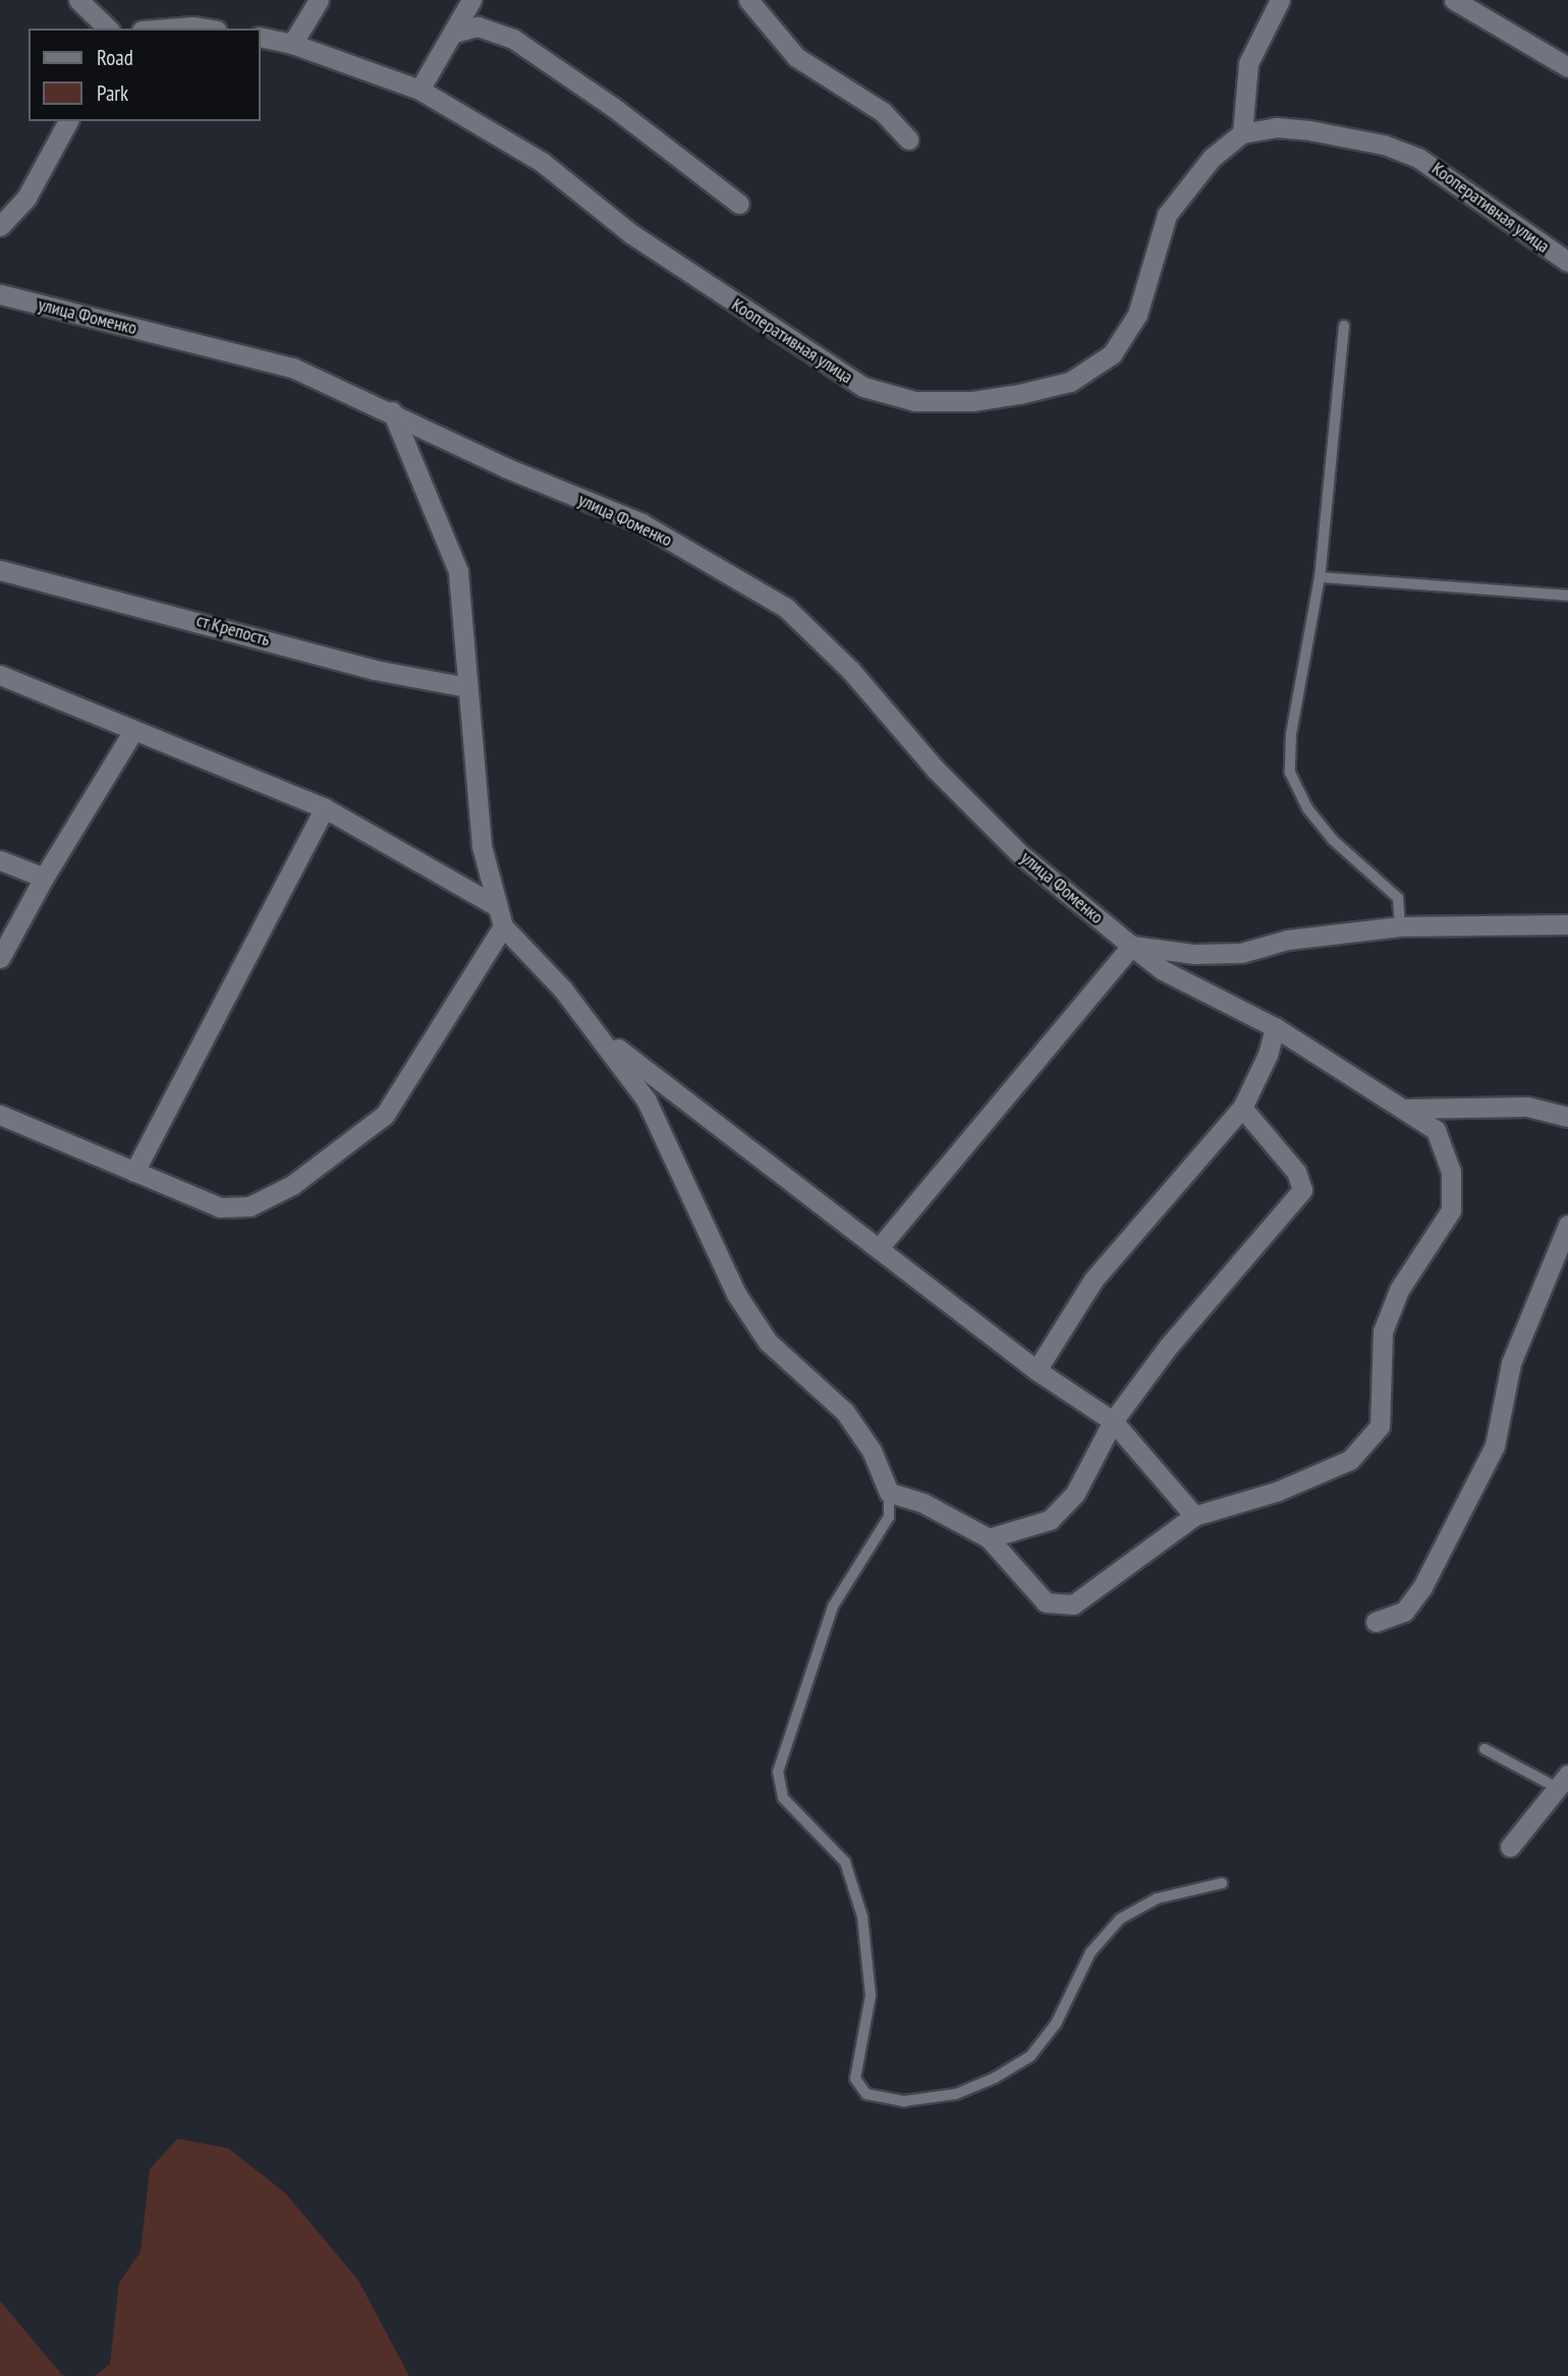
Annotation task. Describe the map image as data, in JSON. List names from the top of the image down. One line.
{"streets":{"street":["Кооперативная улица","улица Фоменко","ст Крепость"]},"legend":["Road","Park"]}
